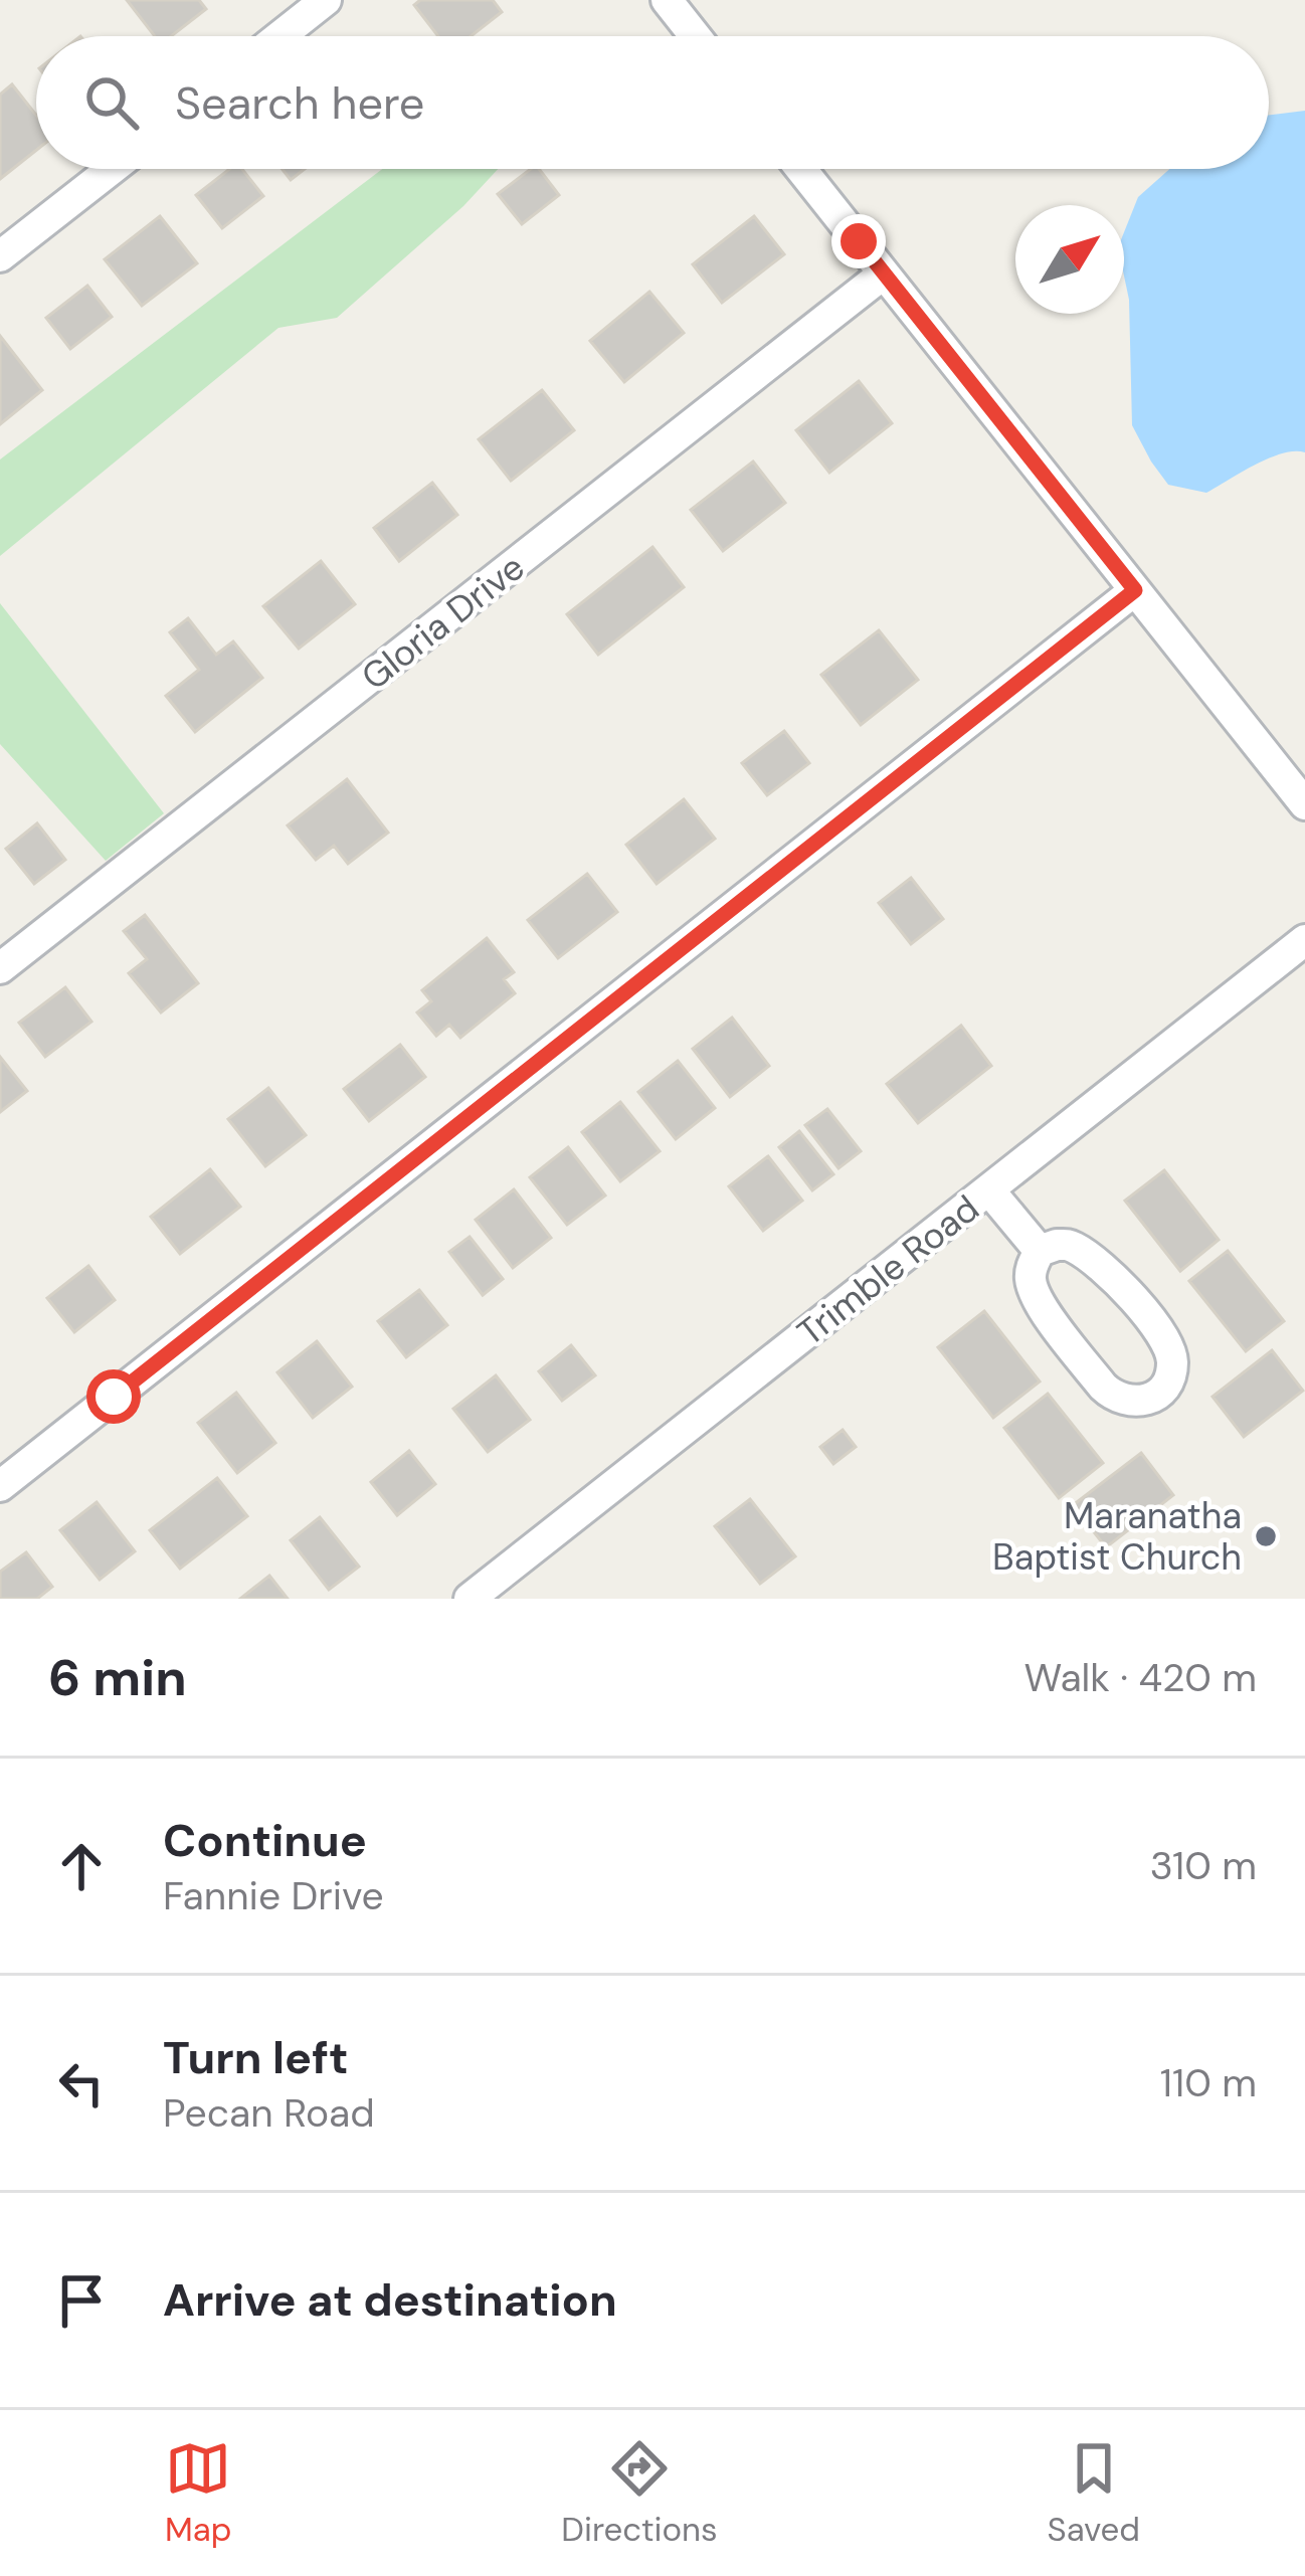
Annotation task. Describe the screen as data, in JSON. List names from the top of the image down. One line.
{"streets":{"street":["Gloria Drive","Trimble Road"]},"places":["Maranatha Baptist Church"],"north":"top right","page":{"search":"Search here","heading":["6 min","Walk · 420 m"],"list":[["Continue","Fannie Drive","310 m"],["Turn left","Pecan Road","110 m"],"Arrive at destination"],"nav":["Map","Directions","Saved"]}}
